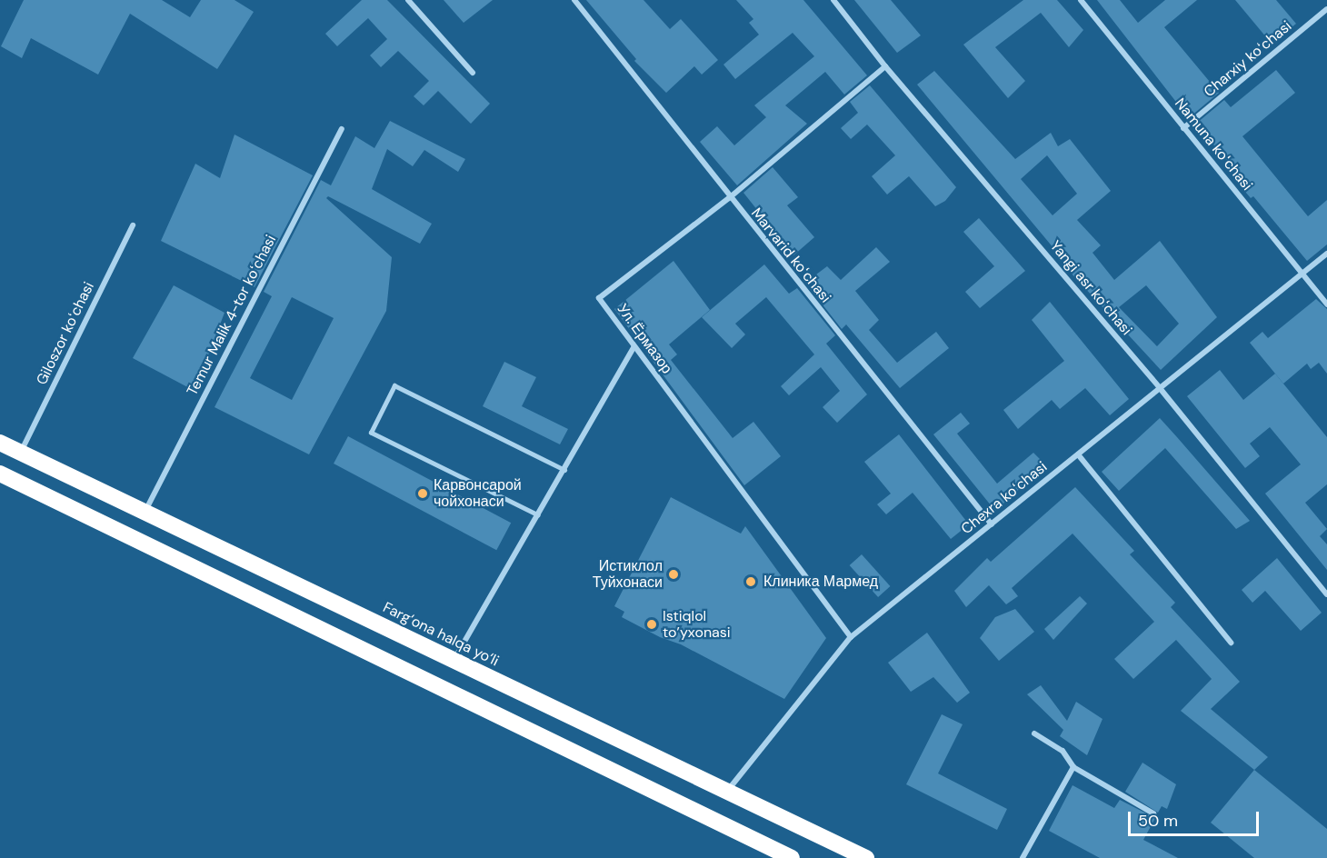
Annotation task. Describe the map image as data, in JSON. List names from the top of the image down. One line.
{"streets":{"highway":["Farg‘ona halqa yo‘li"],"street":["Charxiy koʻchasi","Namuna koʻchasi","Marvarid koʻchasi","Yangi asr koʻchasi","Temur Malik 4-tor koʻchasi","Giloszor koʻchasi","Ул. Ёрмазор","Chexra koʻchasi"]},"crossings":[["Charxiy koʻchasi","Namuna koʻchasi"],["Namuna koʻchasi","Chexra koʻchasi"],["Marvarid koʻchasi","Ул. Ёрмазор"],["Marvarid koʻchasi","Chexra koʻchasi"],["Yangi asr koʻchasi","Ул. Ёрмазор"],["Yangi asr koʻchasi","Chexra koʻchasi"],["Temur Malik 4-tor koʻchasi","Farg‘ona halqa yo‘li"],["Giloszor koʻchasi","Farg‘ona halqa yo‘li"],["Ул. Ёрмазор","Chexra koʻchasi"],["Chexra koʻchasi","Farg‘ona halqa yo‘li"]],"places":["Карвонсарой чойхонаси","Истиклол Туйхонаси","Клиника Мармед","Istiqlol to’yxonasi"],"scale_bar":"50 m"}
